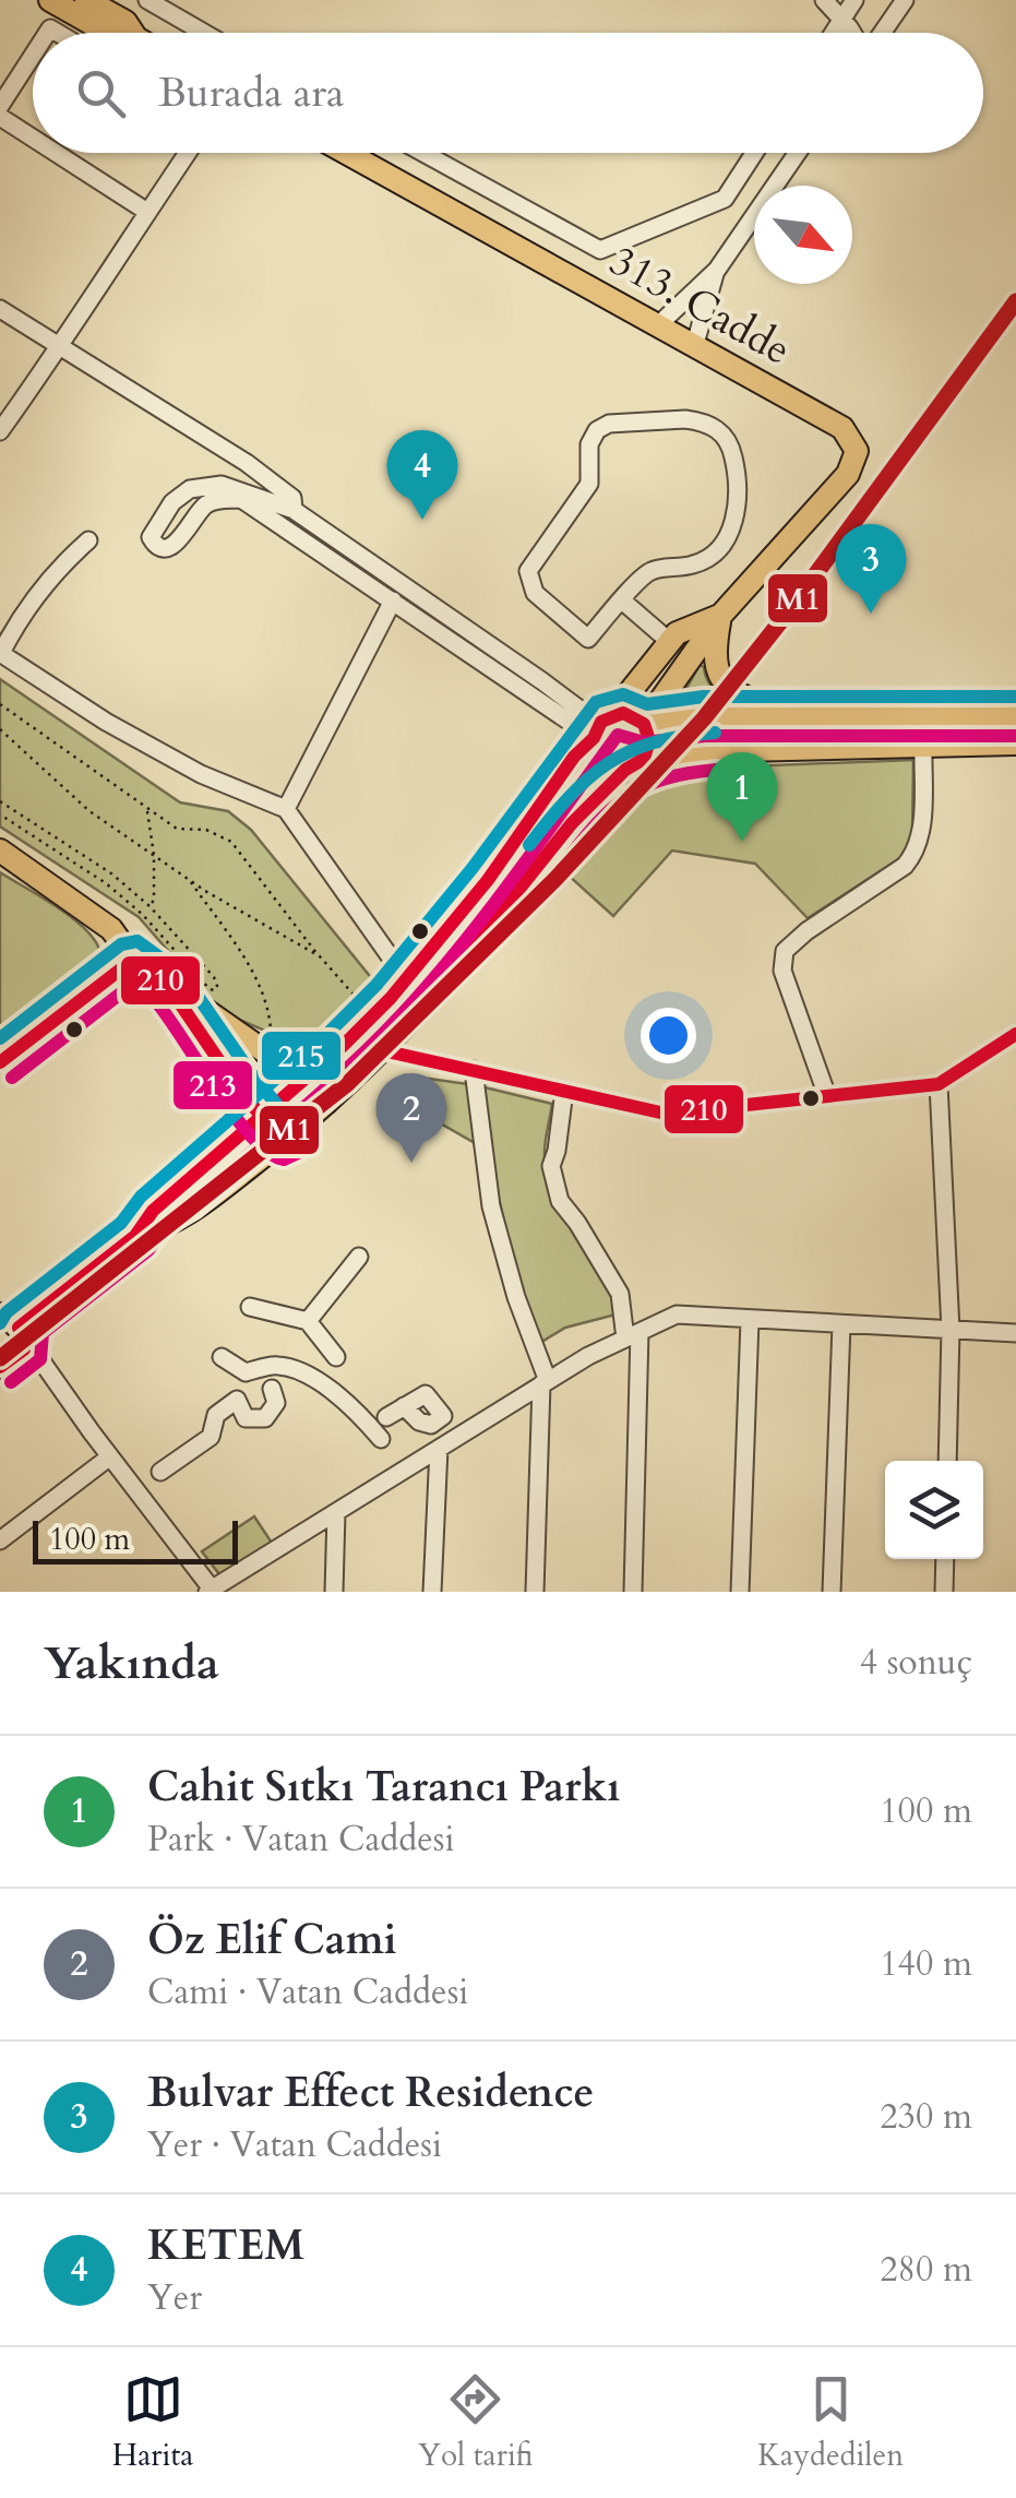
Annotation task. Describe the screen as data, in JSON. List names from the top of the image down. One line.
{"streets":{"main road":["313. Cadde"]},"lines":["transit line M1","transit line 215","transit line 210","transit line 213"],"scale_bar":"100 m","north":"bottom right","page":{"search":"Burada ara","pins":["4","3","1","2"],"scale":"100 m","heading":["Yakında","4 sonuç"],"list":[{"mark":"1","name":"Cahit Sıtkı Tarancı Parkı","note":"Park · Vatan Caddesi","value":"100 m"},{"mark":"2","name":"Öz Elif Cami","note":"Cami · Vatan Caddesi","value":"140 m"},{"mark":"3","name":"Bulvar Effect Residence","note":"Yer · Vatan Caddesi","value":"230 m"},{"mark":"4","name":"KETEM","note":"Yer","value":"280 m"}],"nav":["Harita","Yol tarifi","Kaydedilen"]}}
